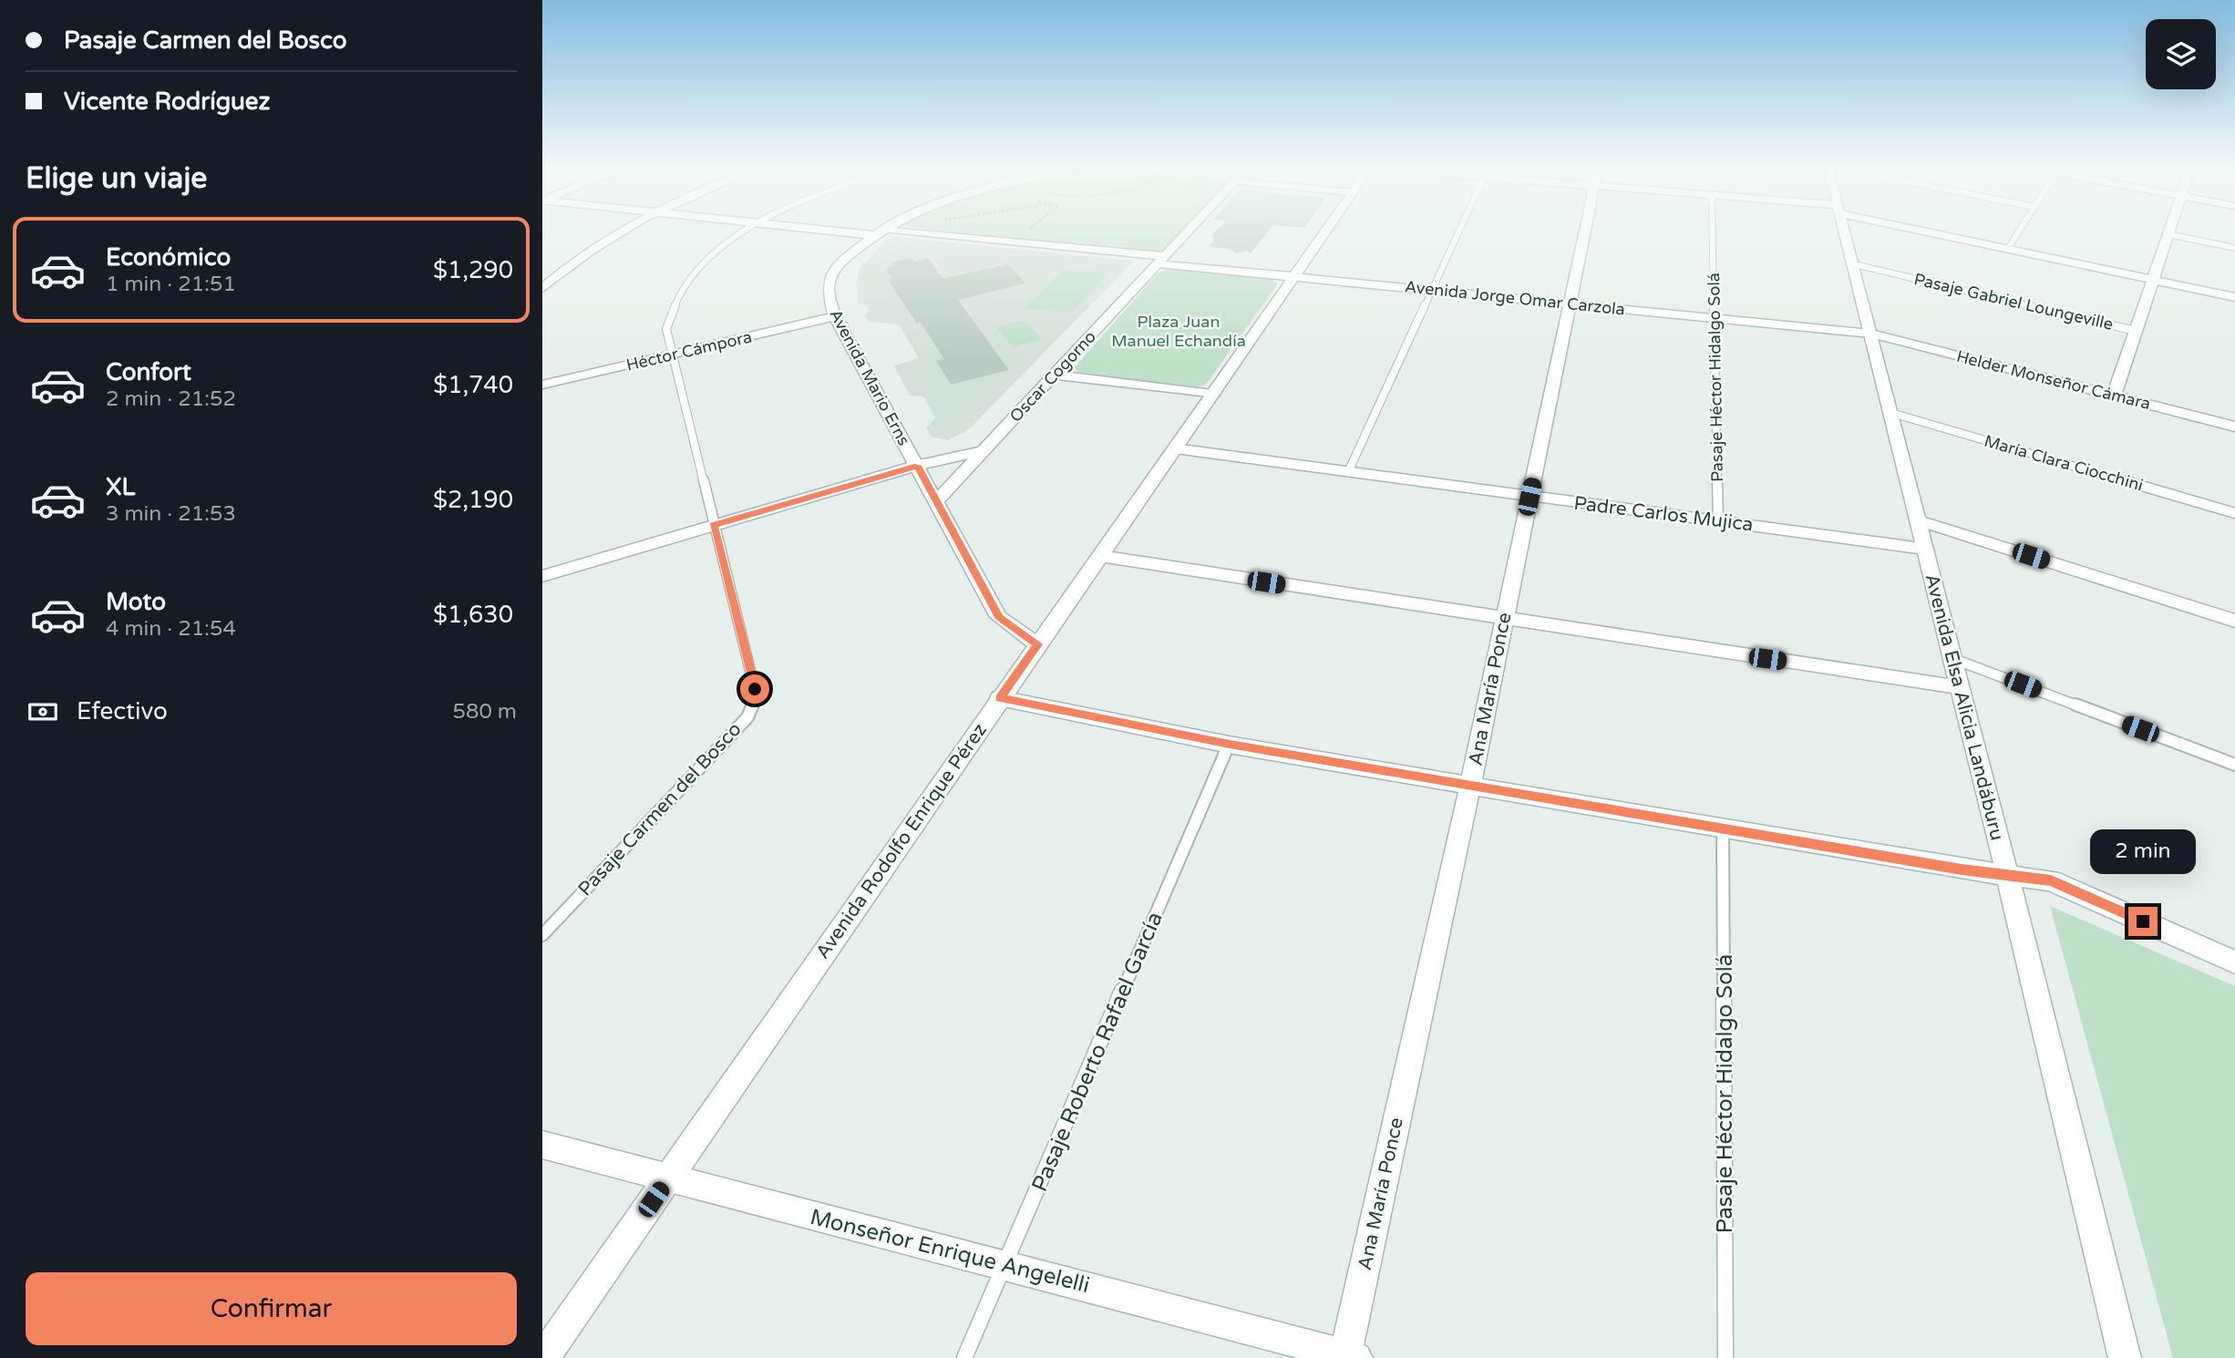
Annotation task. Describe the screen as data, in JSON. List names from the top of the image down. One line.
{"streets":{"street":["Avenida Jorge Omar Carzola","Héctor Cámpora","Oscar Cogorno","Avenida Mario Erns","Helder Monseñor Cámara","Padre Carlos Mujica","Ana María Ponce","Avenida Elsa Alicia Landáburu","Avenida Rodolfo Enrique Pérez","Monseñor Enrique Angelelli"],"lane":["Pasaje Gabriel Loungeville","Pasaje Héctor Hidalgo Solá","María Clara Ciocchini","Pasaje Carmen del Bosco","Pasaje Roberto Rafael García"]},"crossings":[["Avenida Jorge Omar Carzola","Oscar Cogorno"],["Avenida Jorge Omar Carzola","Avenida Mario Erns"],["Avenida Jorge Omar Carzola","Pasaje Héctor Hidalgo Solá"],["Avenida Jorge Omar Carzola","Helder Monseñor Cámara"],["Avenida Jorge Omar Carzola","Ana María Ponce"],["Avenida Jorge Omar Carzola","Avenida Elsa Alicia Landáburu"],["Avenida Jorge Omar Carzola","Avenida Rodolfo Enrique Pérez"],["Pasaje Gabriel Loungeville","Avenida Elsa Alicia Landáburu"],["Héctor Cámpora","Avenida Mario Erns"],["Héctor Cámpora","Pasaje Carmen del Bosco"],["Oscar Cogorno","Avenida Mario Erns"],["Avenida Mario Erns","Avenida Rodolfo Enrique Pérez"],["Pasaje Héctor Hidalgo Solá","Padre Carlos Mujica"],["Helder Monseñor Cámara","Avenida Elsa Alicia Landáburu"],["María Clara Ciocchini","Avenida Elsa Alicia Landáburu"],["Padre Carlos Mujica","Ana María Ponce"],["Padre Carlos Mujica","Avenida Elsa Alicia Landáburu"],["Padre Carlos Mujica","Avenida Rodolfo Enrique Pérez"],["Ana María Ponce","Monseñor Enrique Angelelli"],["Avenida Rodolfo Enrique Pérez","Monseñor Enrique Angelelli"],["Pasaje Roberto Rafael García","Monseñor Enrique Angelelli"]],"parks":["Plaza Juan Manuel Echandía"],"page":{"banner":["Pasaje Carmen del Bosco","Vicente Rodríguez"],"heading":"Elige un viaje","list":[{"name":"Económico","note":"1 min · 21:51","value":"$1,290"},{"name":"Confort","note":"2 min · 21:52","value":"$1,740"},{"name":"XL","note":"3 min · 21:53","value":"$2,190"},{"name":"Moto","note":"4 min · 21:54","value":"$1,630"}],"pay":["Efectivo","580 m"],"bubble":"2 min","buttons":"Confirmar"}}
